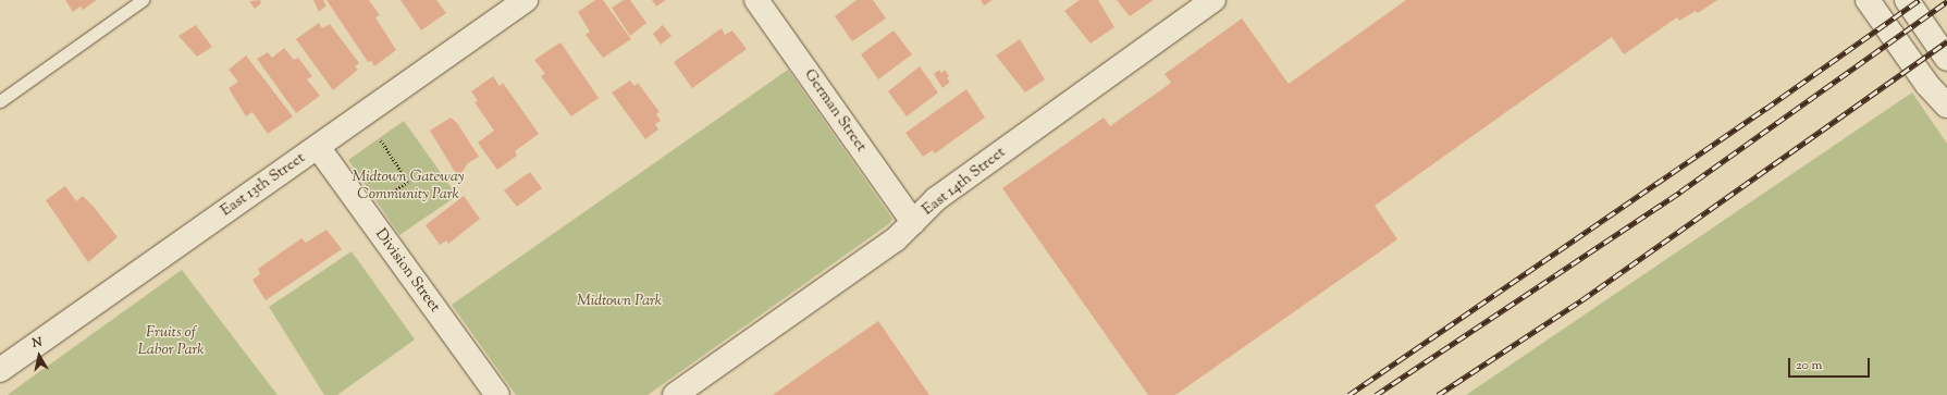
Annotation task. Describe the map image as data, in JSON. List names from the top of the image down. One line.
{"streets":{"street":["German Street","East 14th Street","East 13th Street","Division Street"]},"crossings":[["German Street","East 14th Street"],["East 13th Street","Division Street"]],"parks":["Midtown Gateway Community Park","Midtown Park","Fruits of Labor Park"],"scale_bar":"20 m","north":"top"}
